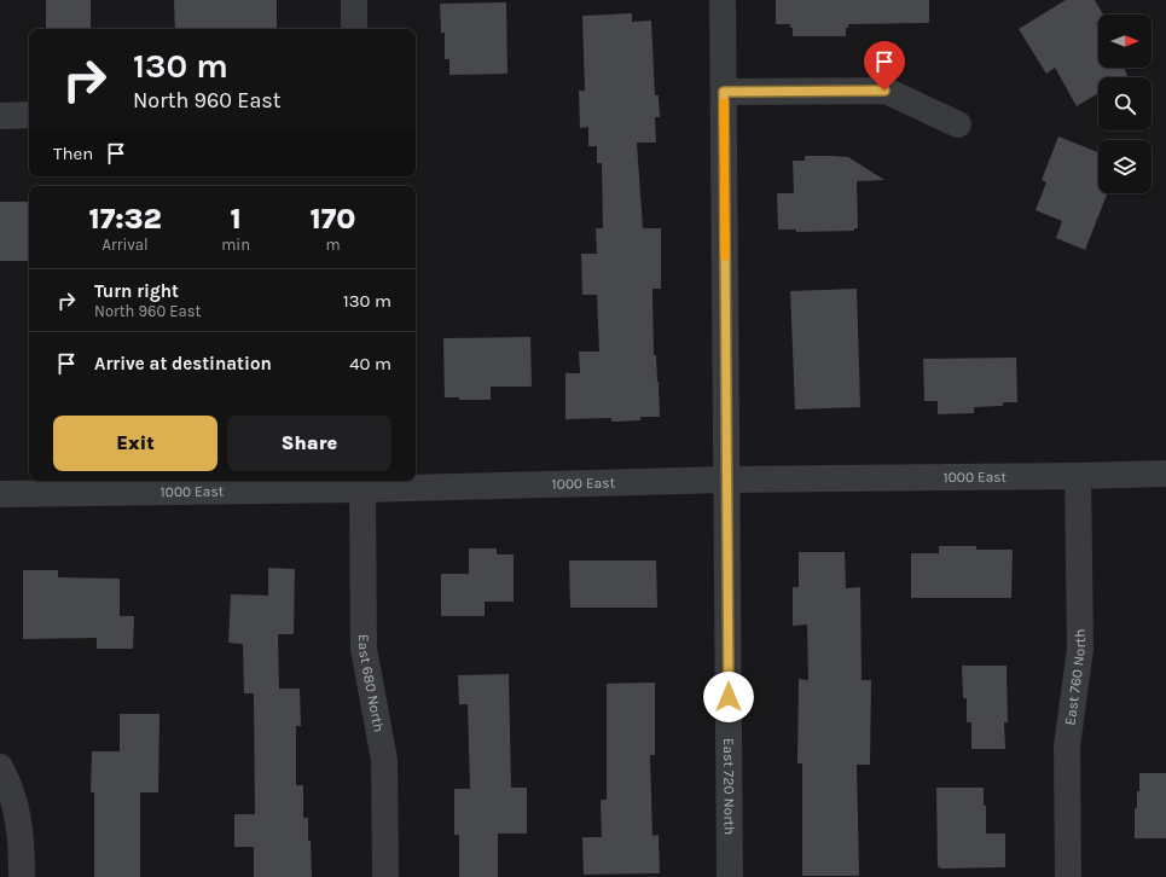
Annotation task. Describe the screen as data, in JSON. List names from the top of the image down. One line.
{"streets":{"street":["1000 East","East 760 North","East 680 North","East 720 North"]},"crossings":[["1000 East","East 760 North"],["1000 East","East 680 North"],["1000 East","East 720 North"]],"north":"right","page":{"turn":["130 m","North 960 East"],"then":"Then","eta":["17:32","Arrival","1","min","170","m"],"list":[{"name":"Turn right","note":"North 960 East","value":"130 m"},{"name":"Arrive at destination","value":"40 m"}],"buttons":["Exit","Share"]}}
